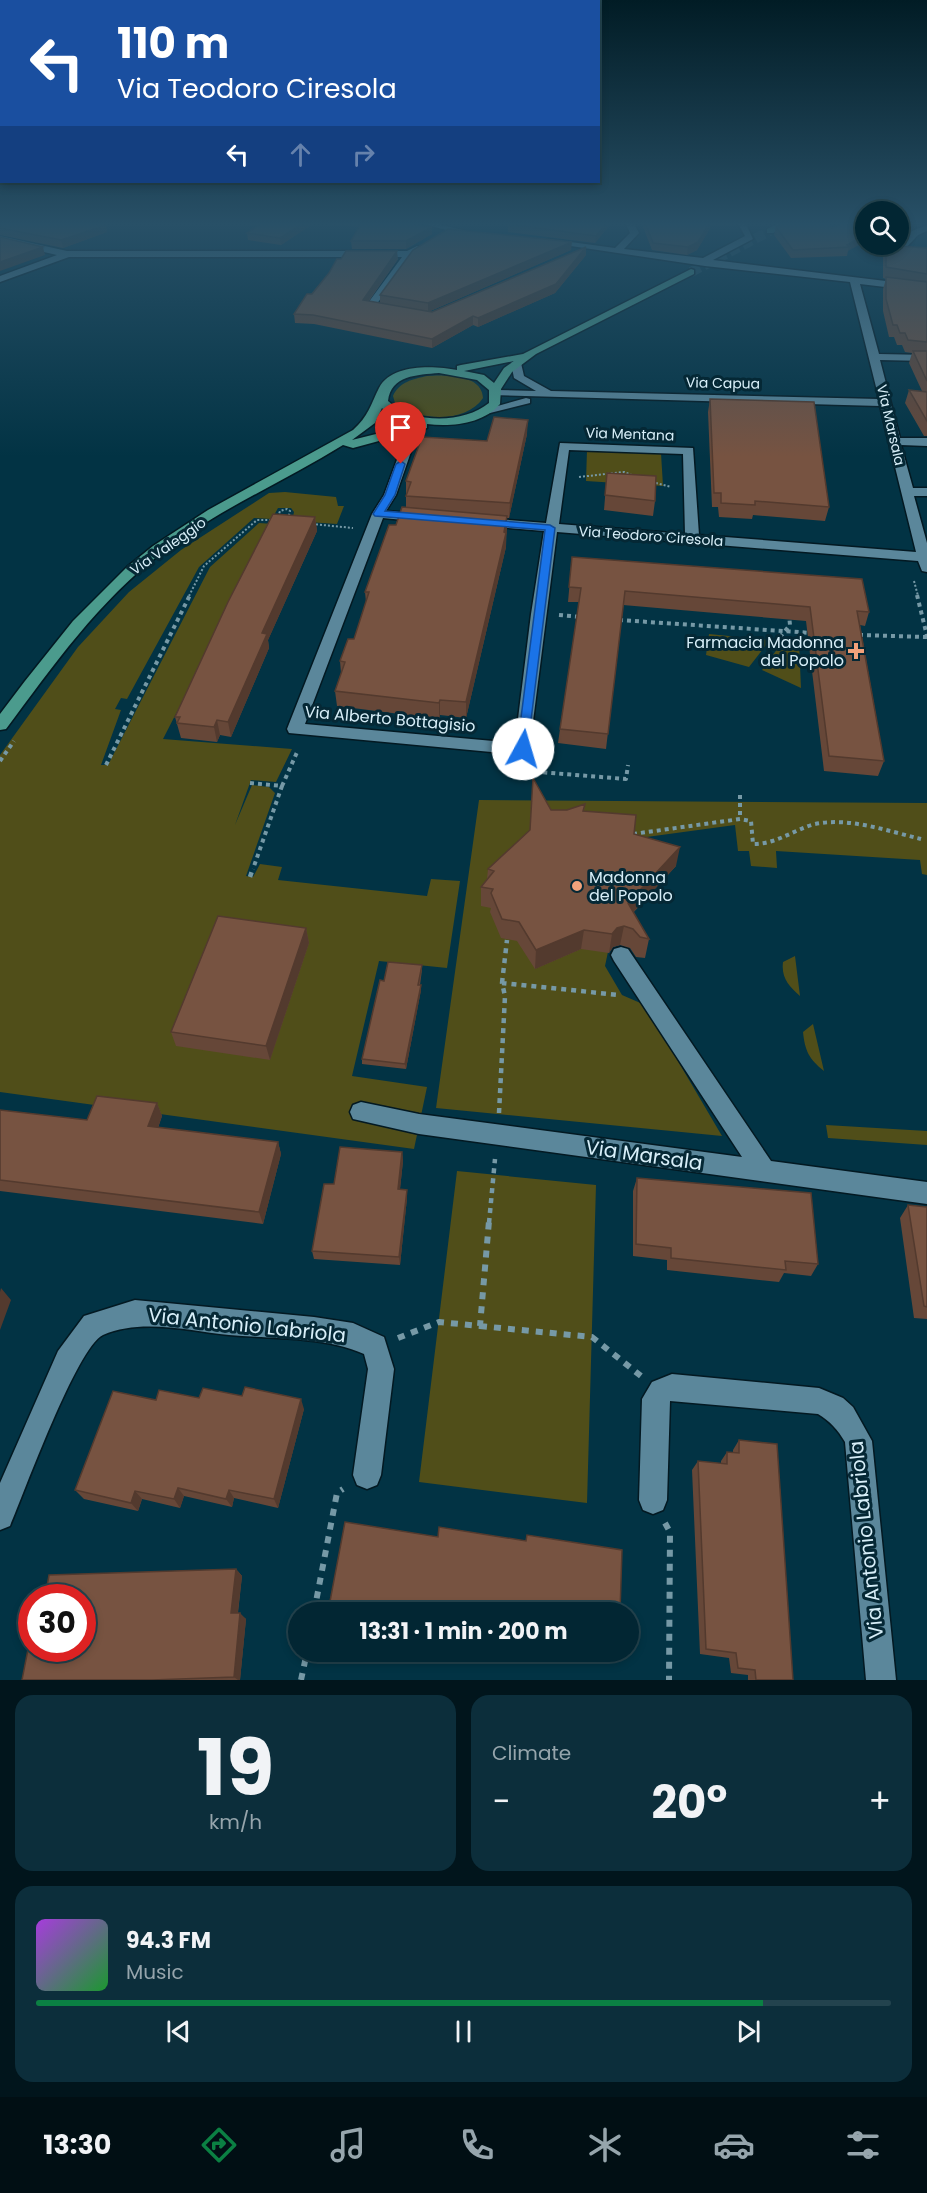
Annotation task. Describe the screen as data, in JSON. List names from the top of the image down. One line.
{"streets":{"main road":["Via Valeggio"],"street":["Via Capua","Via Marsala","Via Mentana","Via Teodoro Ciresola","Via Alberto Bottagisio","Via Antonio Labriola"]},"crossings":[["Via Capua","Via Marsala"],["Via Marsala","Via Teodoro Ciresola"],["Via Mentana","Via Teodoro Ciresola"],["Via Mentana","Via Alberto Bottagisio"],["Via Teodoro Ciresola","Via Alberto Bottagisio"]],"places":{"health":["Farmacia Madonna del Popolo"],"other":["Madonna del Popolo"]},"page":{"turn":["110 m","Via Teodoro Ciresola"],"limit":"30","trip":"13:31 · 1 min · 200 m","tile":[["19","km/h"],"Climate"],"heat":["−","20°","+"],"song":["94.3 FM","Music"],"tabs":"13:30"}}
